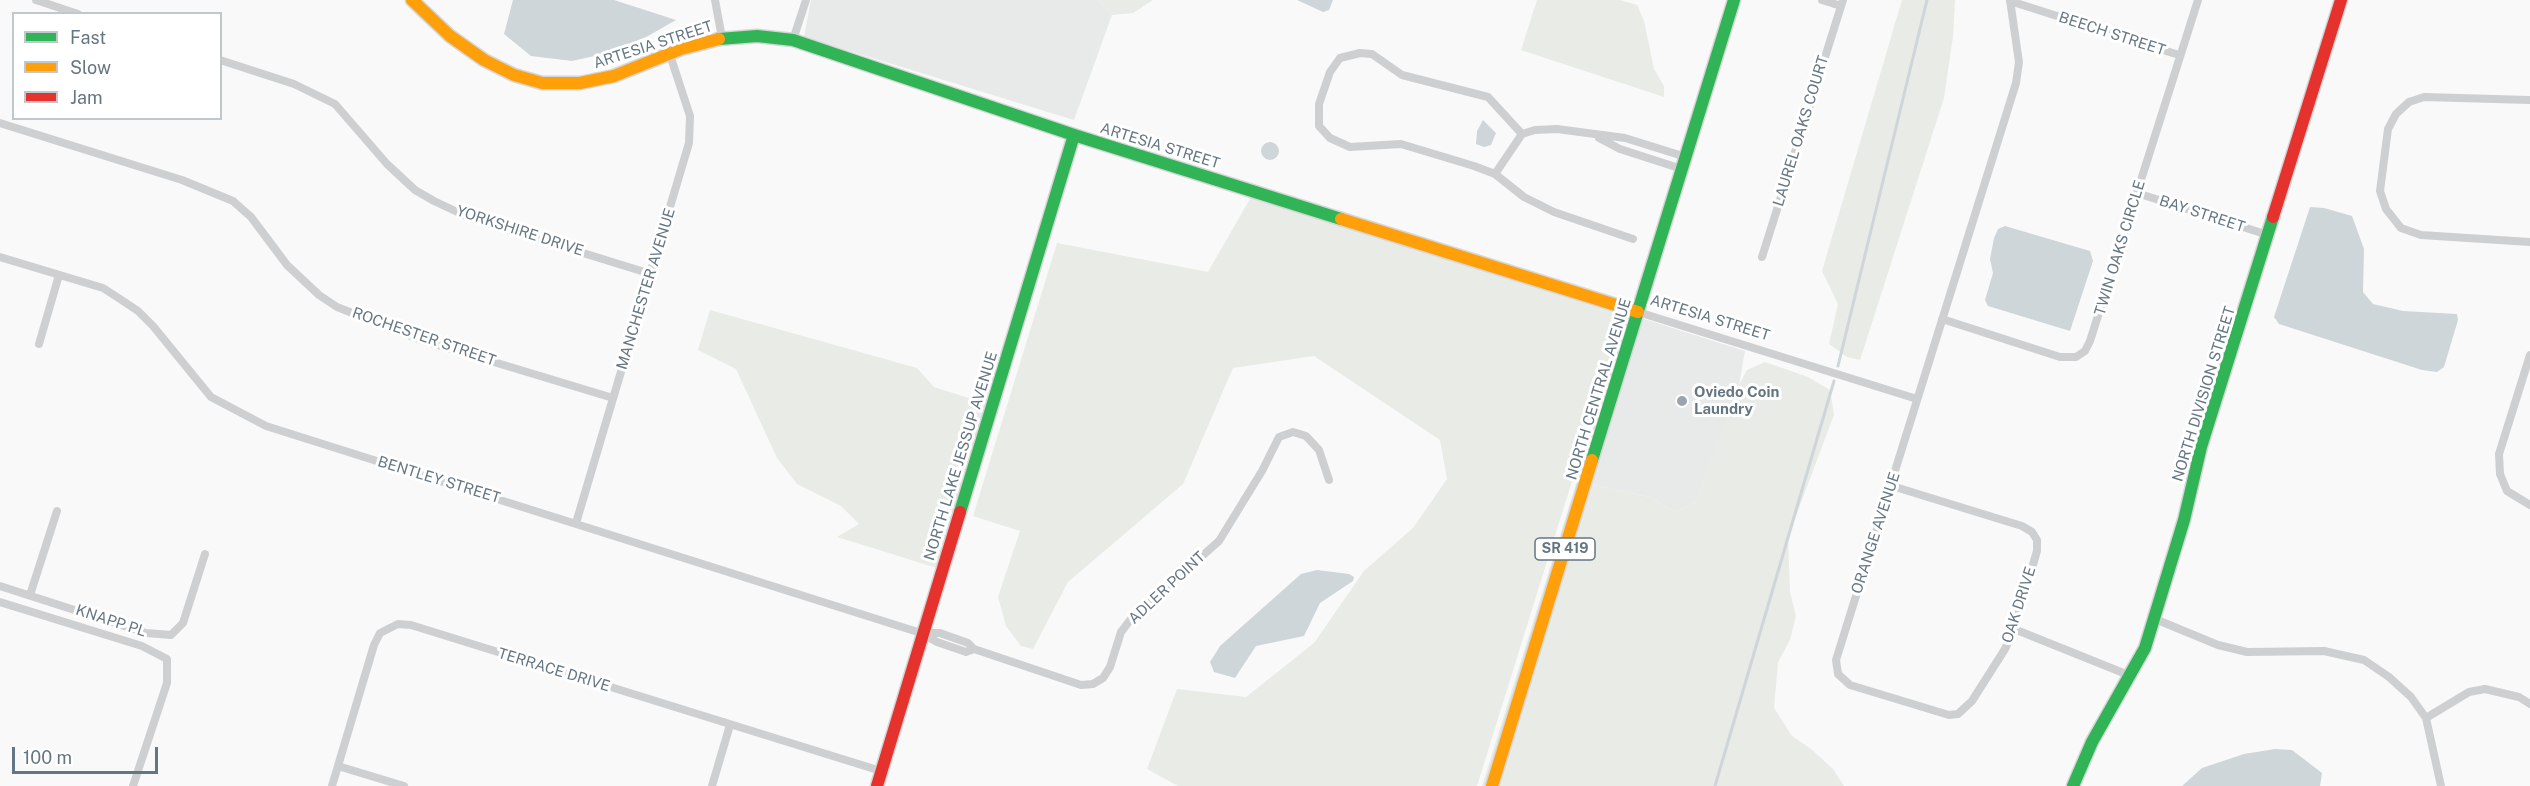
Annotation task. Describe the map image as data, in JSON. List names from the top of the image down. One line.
{"streets":{"street":["BEECH STREET","ARTESIA STREET","LAUREL OAKS COURT","BAY STREET","YORKSHIRE DRIVE","TWIN OAKS CIRCLE","MANCHESTER AVENUE","ROCHESTER STREET","NORTH CENTRAL AVENUE","NORTH DIVISION STREET","NORTH LAKE JESSUP AVENUE","BENTLEY STREET","ORANGE AVENUE","SR 419","ADLER POINT","OAK DRIVE","KNAPP PL","TERRACE DRIVE"]},"crossings":[["BEECH STREET","TWIN OAKS CIRCLE"],["ARTESIA STREET","MANCHESTER AVENUE"],["ARTESIA STREET","NORTH CENTRAL AVENUE"],["ARTESIA STREET","NORTH LAKE JESSUP AVENUE"],["ARTESIA STREET","ORANGE AVENUE"],["BAY STREET","TWIN OAKS CIRCLE"],["BAY STREET","NORTH DIVISION STREET"],["YORKSHIRE DRIVE","MANCHESTER AVENUE"],["MANCHESTER AVENUE","ROCHESTER STREET"],["MANCHESTER AVENUE","BENTLEY STREET"],["NORTH LAKE JESSUP AVENUE","BENTLEY STREET"],["NORTH LAKE JESSUP AVENUE","ADLER POINT"],["NORTH LAKE JESSUP AVENUE","TERRACE DRIVE"],["BENTLEY STREET","ADLER POINT"],["ORANGE AVENUE","OAK DRIVE"]],"places":["Oviedo Coin Laundry"],"legend":["Fast","Slow","Jam"],"scale_bar":"100 m"}
